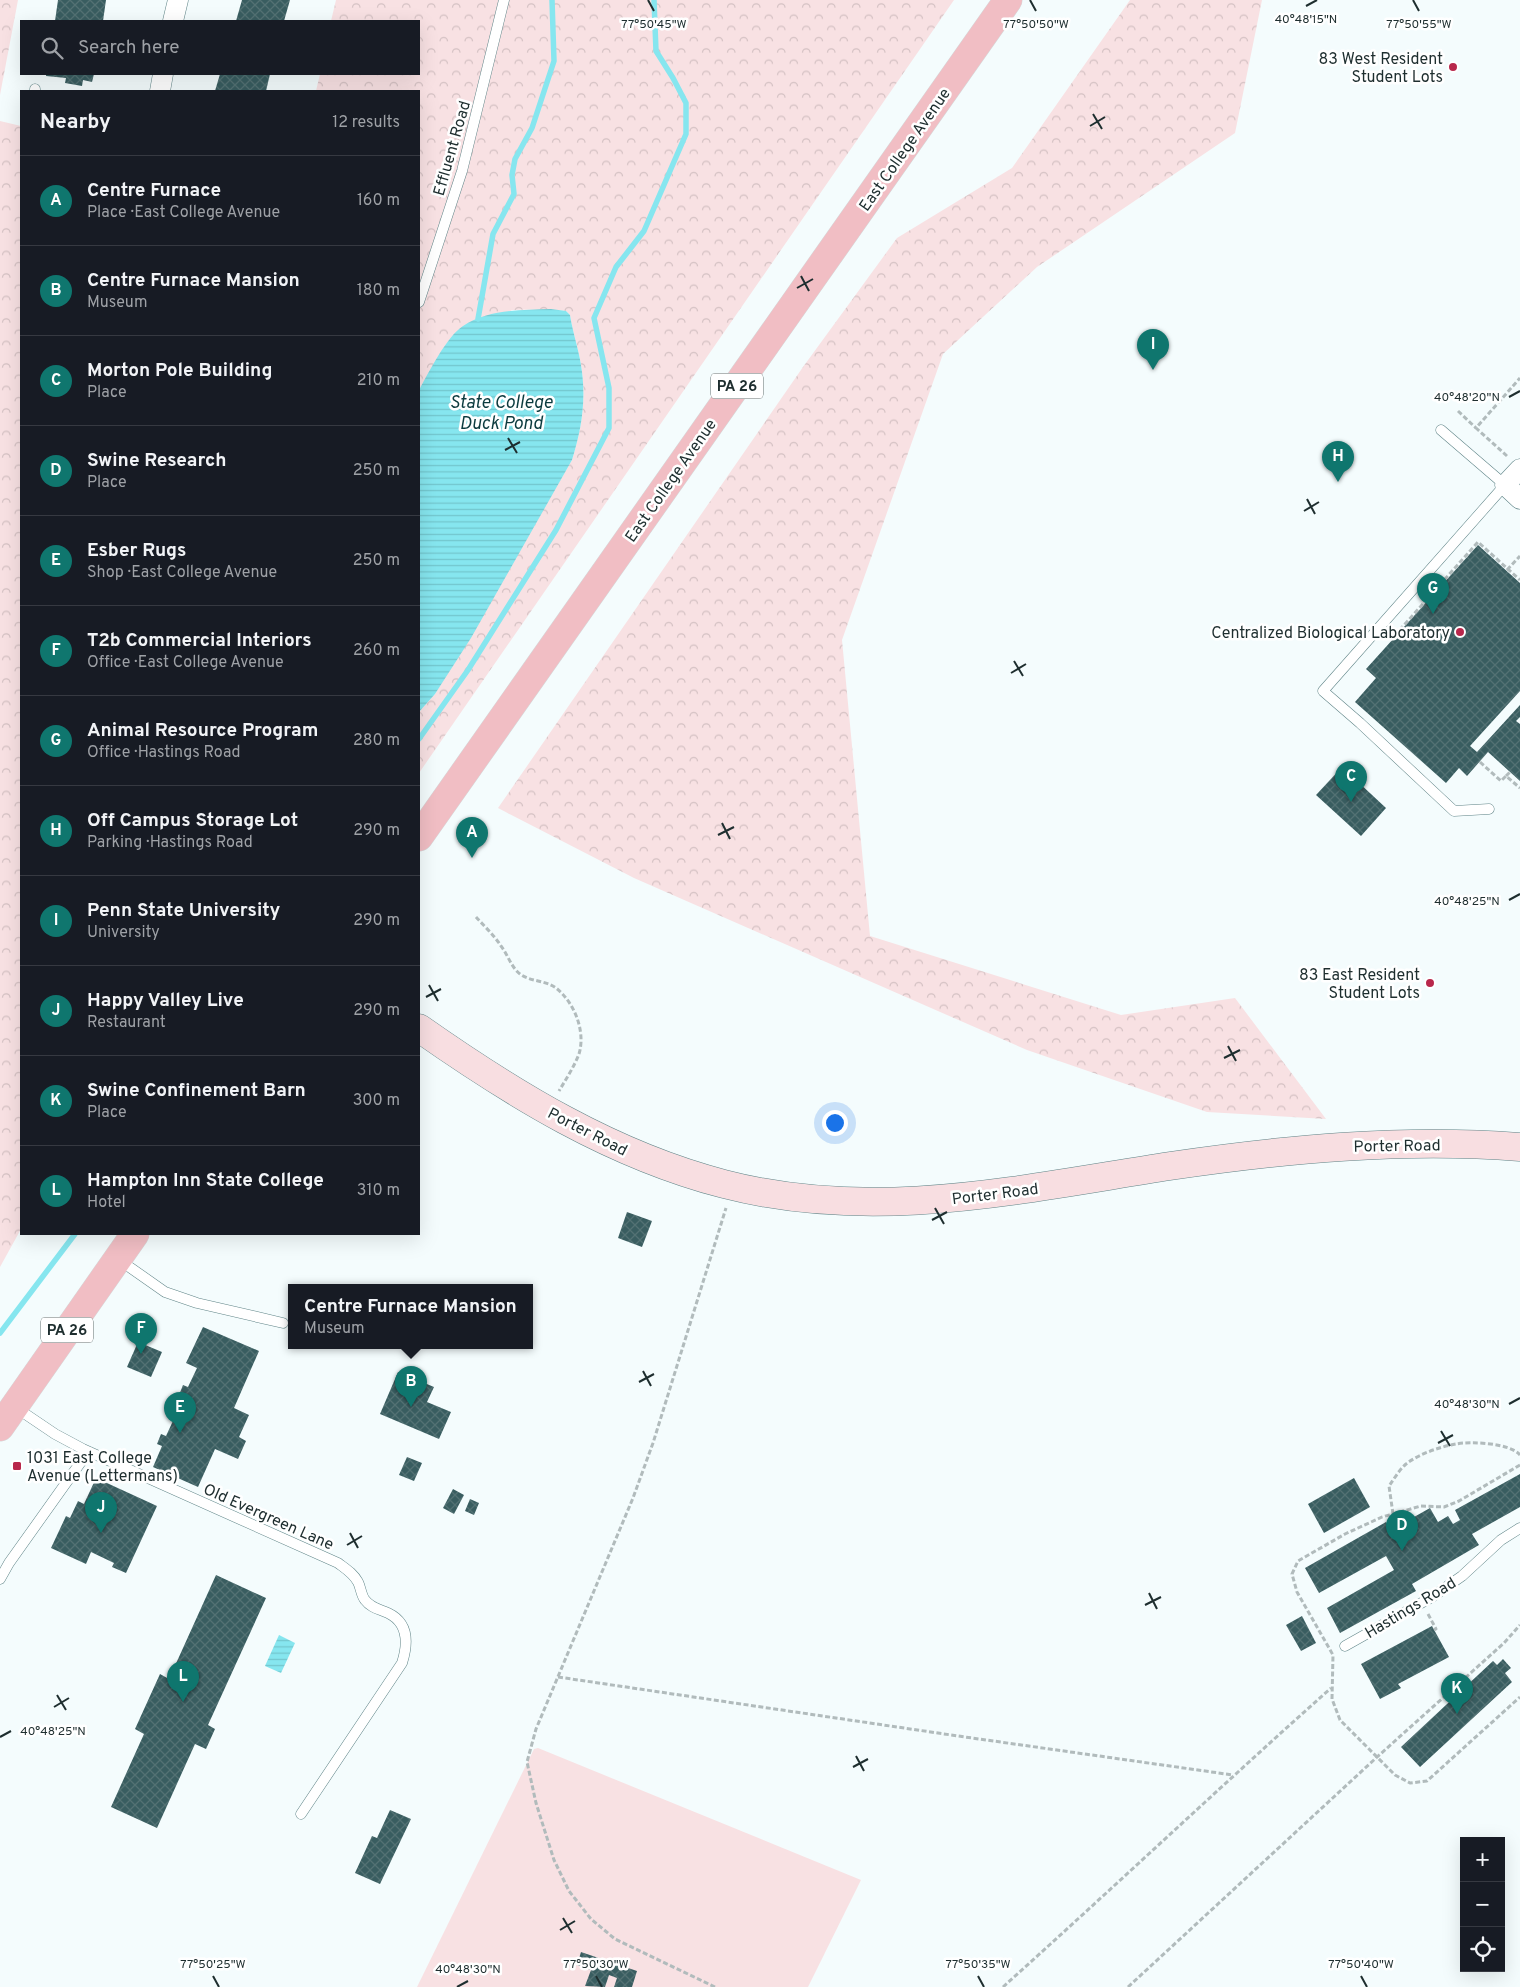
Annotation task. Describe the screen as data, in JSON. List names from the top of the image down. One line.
{"streets":{"main road":["East College Avenue","PA 26"],"street":["Porter Road"],"lane":["Effluent Road","Old Evergreen Lane","Hastings Road"]},"crossings":[["PA 26","Old Evergreen Lane"]],"water":["State College Duck Pond"],"places":{"other":["83 West Resident Student Lots","Centralized Biological Laboratory","83 East Resident Student Lots"],"transit":["1031 East College Avenue (Lettermans)"]},"page":{"search":"Search here","heading":["Nearby","12 results"],"list":[{"mark":"A","name":"Centre Furnace","note":"Place · East College Avenue","value":"160 m"},{"mark":"B","name":"Centre Furnace Mansion","note":"Museum","value":"180 m"},{"mark":"C","name":"Morton Pole Building","note":"Place","value":"210 m"},{"mark":"D","name":"Swine Research","note":"Place","value":"250 m"},{"mark":"E","name":"Esber Rugs","note":"Shop · East College Avenue","value":"250 m"},{"mark":"F","name":"T2b Commercial Interiors","note":"Office · East College Avenue","value":"260 m"},{"mark":"G","name":"Animal Resource Program","note":"Office · Hastings Road","value":"280 m"},{"mark":"H","name":"Off Campus Storage Lot","note":"Parking · Hastings Road","value":"290 m"},{"mark":"I","name":"Penn State University","note":"University","value":"290 m"},{"mark":"J","name":"Happy Valley Live","note":"Restaurant","value":"290 m"},{"mark":"K","name":"Swine Confinement Barn","note":"Place","value":"300 m"},{"mark":"L","name":"Hampton Inn State College","note":"Hotel","value":"310 m"}],"pins":["I","H","G","C","A","F","B","E","J","D","L","K"],"popup":["Centre Furnace Mansion","Museum"],"map_buttons":["+","−"]},"coordinates":["40°48'15\"N","77°50'45\"W","77°50'50\"W","77°50'55\"W","40°48'20\"N","40°48'25\"N","40°48'30\"N","77°50'25\"W","77°50'30\"W","77°50'35\"W","77°50'40\"W"]}
